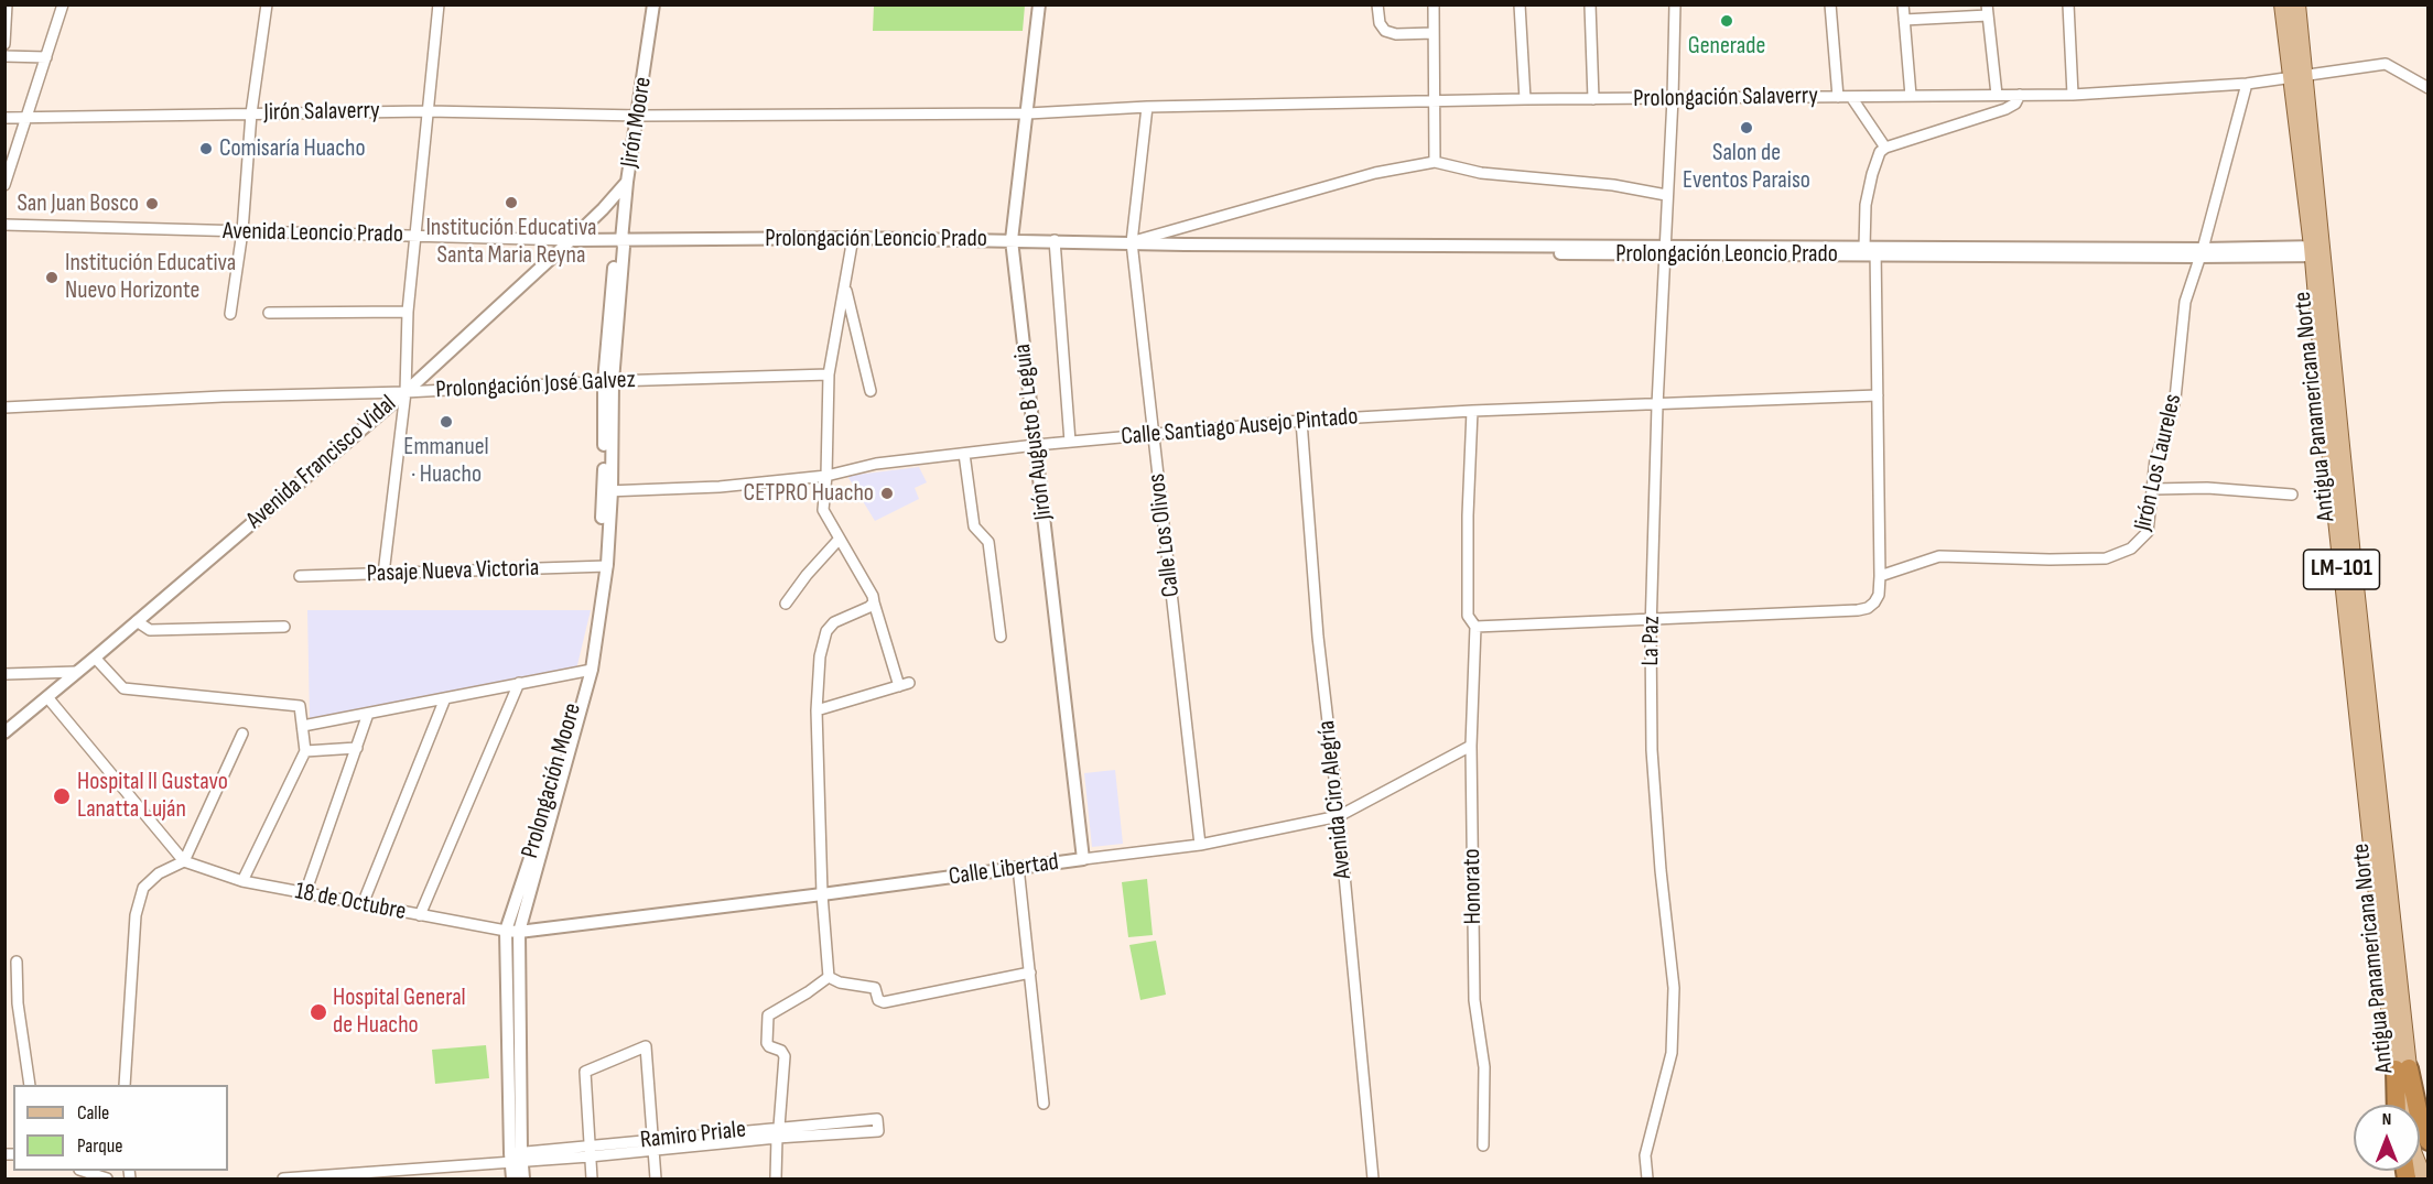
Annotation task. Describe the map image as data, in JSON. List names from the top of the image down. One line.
{"streets":{"main road":["Antigua Panamericana Norte","LM-101"],"street":["Prolongación Salaverry","Jirón Salaverry","Jirón Moore","Avenida Leoncio Prado","Prolongación Leoncio Prado","Prolongación José Galvez","Calle Santiago Ausejo Pintado","Jirón Augusto B Leguia","Avenida Francisco Vidal","Jirón Los Laureles","Calle Los Olivos","Pasaje Nueva Victoria","La Paz","Prolongación Moore","Avenida Ciro Alegría","Calle Libertad","Honorato","18 de Octubre","Ramiro Priale"]},"crossings":[["Prolongación Salaverry","Jirón Salaverry"],["Prolongación Salaverry","Antigua Panamericana Norte"],["Prolongación Salaverry","Jirón Augusto B Leguia"],["Prolongación Salaverry","Jirón Los Laureles"],["Prolongación Salaverry","Calle Los Olivos"],["Prolongación Salaverry","La Paz"],["Jirón Salaverry","Jirón Moore"],["Jirón Salaverry","Jirón Augusto B Leguia"],["Jirón Moore","Avenida Leoncio Prado"],["Jirón Moore","Prolongación Leoncio Prado"],["Jirón Moore","Prolongación José Galvez"],["Jirón Moore","Avenida Francisco Vidal"],["Jirón Moore","Prolongación Moore"],["Avenida Leoncio Prado","Prolongación Leoncio Prado"],["Avenida Leoncio Prado","Avenida Francisco Vidal"],["Prolongación Leoncio Prado","Antigua Panamericana Norte"],["Prolongación Leoncio Prado","Jirón Augusto B Leguia"],["Prolongación Leoncio Prado","Jirón Los Laureles"],["Prolongación Leoncio Prado","Calle Los Olivos"],["Prolongación Leoncio Prado","La Paz"],["Prolongación José Galvez","Avenida Francisco Vidal"],["Prolongación José Galvez","Prolongación Moore"],["Calle Santiago Ausejo Pintado","Jirón Augusto B Leguia"],["Calle Santiago Ausejo Pintado","Calle Los Olivos"],["Calle Santiago Ausejo Pintado","La Paz"],["Calle Santiago Ausejo Pintado","Prolongación Moore"],["Calle Santiago Ausejo Pintado","Avenida Ciro Alegría"],["Calle Santiago Ausejo Pintado","Honorato"],["Jirón Augusto B Leguia","Calle Libertad"],["Calle Los Olivos","Calle Libertad"],["Pasaje Nueva Victoria","Prolongación Moore"],["Prolongación Moore","Calle Libertad"],["Prolongación Moore","18 de Octubre"],["Prolongación Moore","Ramiro Priale"],["Avenida Ciro Alegría","Calle Libertad"],["Calle Libertad","Honorato"],["Calle Libertad","18 de Octubre"]],"places":["Generade","Salon de Eventos Paraiso","Comisaría Huacho","Institución Educativa Santa Maria Reyna","San Juan Bosco","Institución Educativa Nuevo Horizonte","Emmanuel · Huacho","CETPRO Huacho","Hospital II Gustavo Lanatta Luján","Hospital General de Huacho"],"legend":["Calle","Parque"],"north":"top"}
